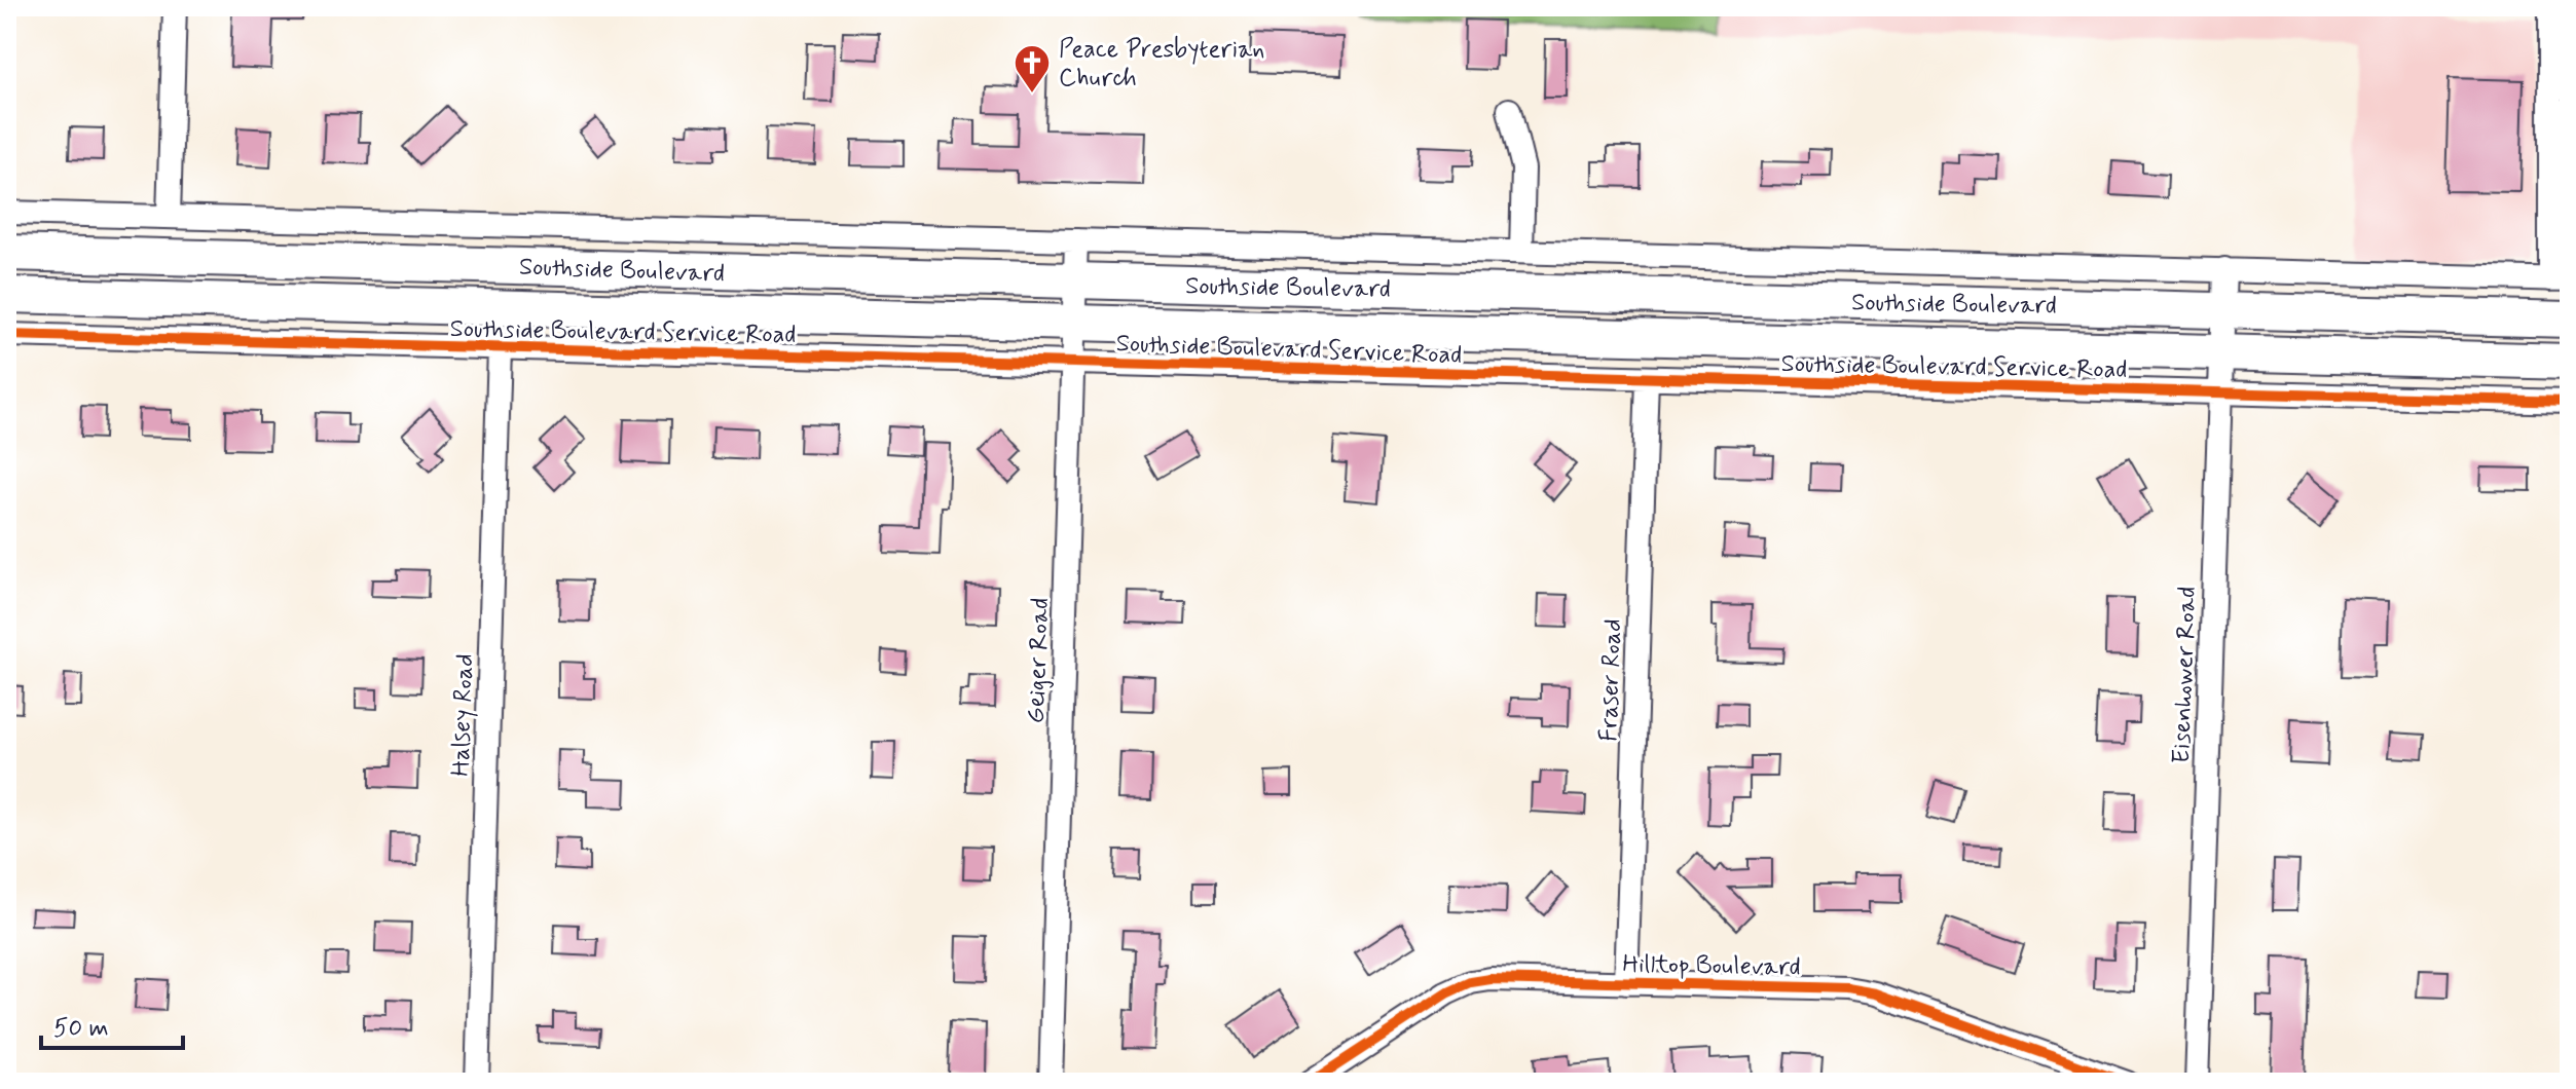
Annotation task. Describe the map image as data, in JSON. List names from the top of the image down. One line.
{"streets":{"highway":["Southside Boulevard"],"street":["Southside Boulevard Service Road","Geiger Road","Eisenhower Road","Fraser Road","Halsey Road","Hilltop Boulevard"]},"crossings":[["Southside Boulevard","Geiger Road"],["Southside Boulevard","Eisenhower Road"],["Southside Boulevard Service Road","Geiger Road"],["Southside Boulevard Service Road","Eisenhower Road"],["Southside Boulevard Service Road","Fraser Road"],["Southside Boulevard Service Road","Halsey Road"],["Fraser Road","Hilltop Boulevard"]],"places":{"church":["Peace Presbyterian Church"]},"scale_bar":"50 m"}
